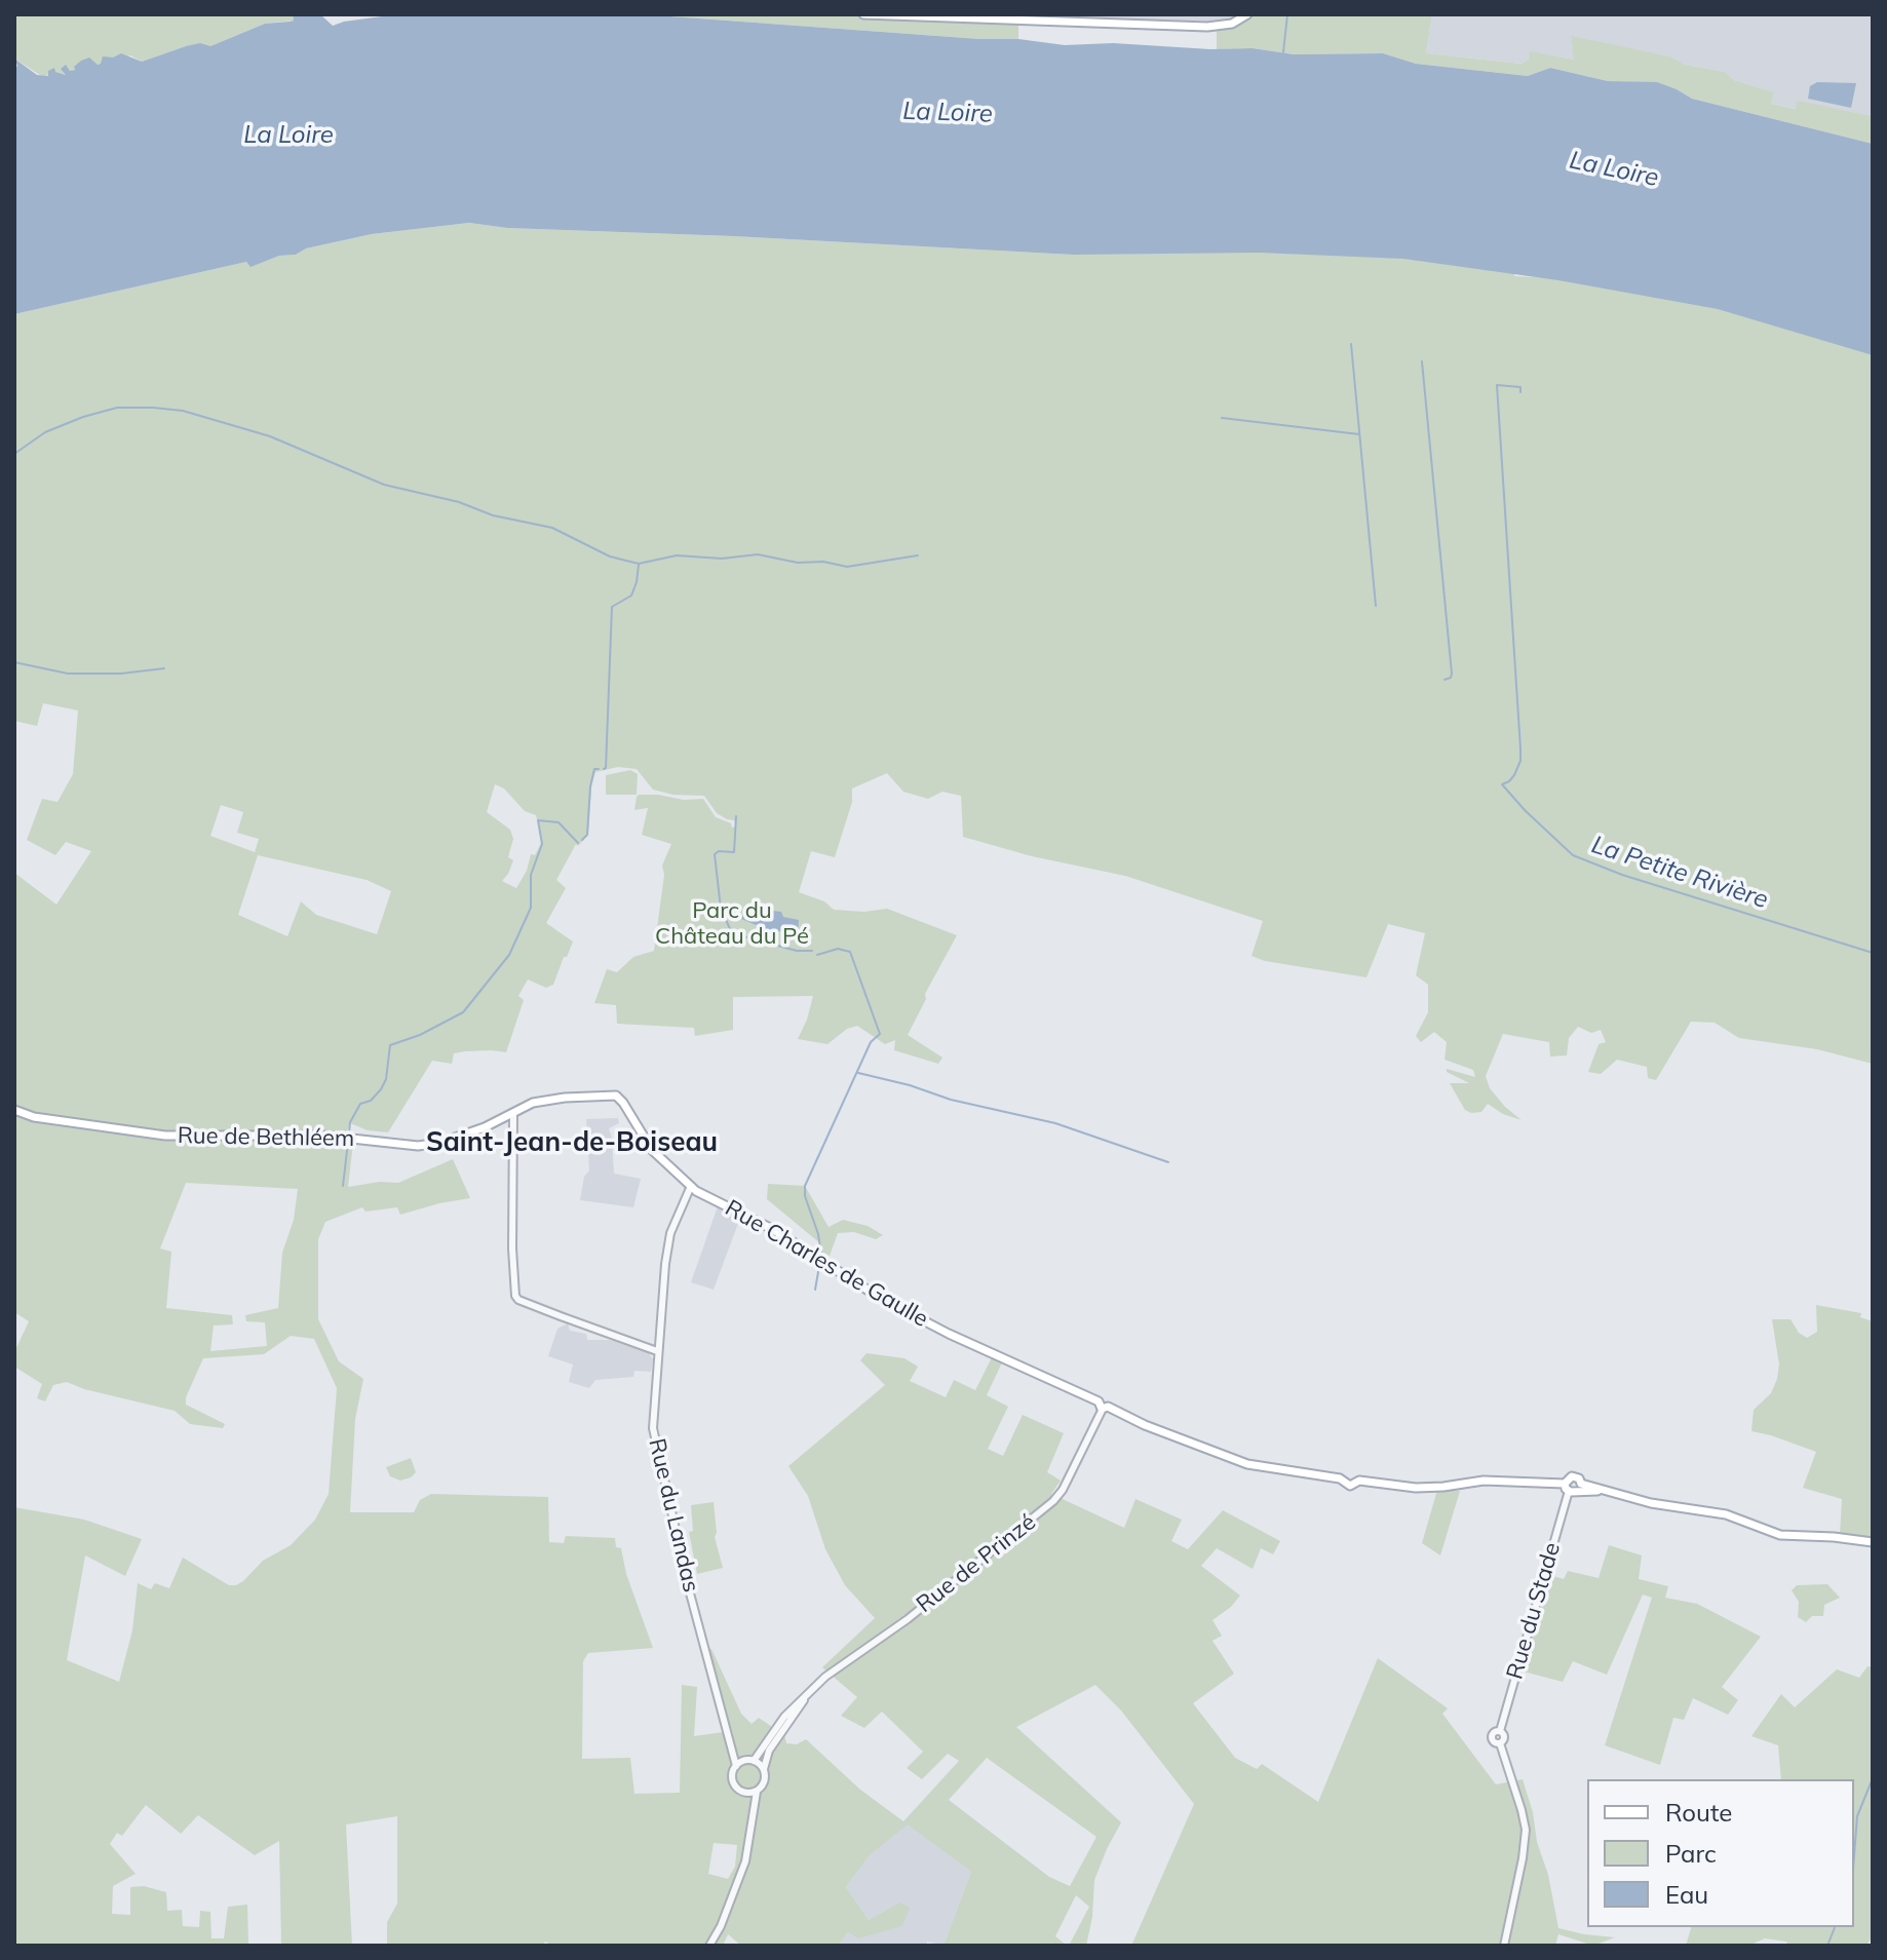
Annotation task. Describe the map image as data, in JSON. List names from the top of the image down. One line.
{"streets":{"main road":["Rue de Bethléem","Rue Charles de Gaulle"],"street":["Rue du Landas","Rue de Prinzé","Rue du Stade"]},"crossings":[["Rue de Bethléem","Rue Charles de Gaulle"],["Rue Charles de Gaulle","Rue du Landas"],["Rue Charles de Gaulle","Rue de Prinzé"],["Rue Charles de Gaulle","Rue du Stade"],["Rue du Landas","Rue de Prinzé"]],"districts":["Saint-Jean-de-Boiseau"],"water":["La Loire","La Petite Rivière"],"parks":["Parc du Château du Pé"],"legend":["Route","Parc","Eau"]}
